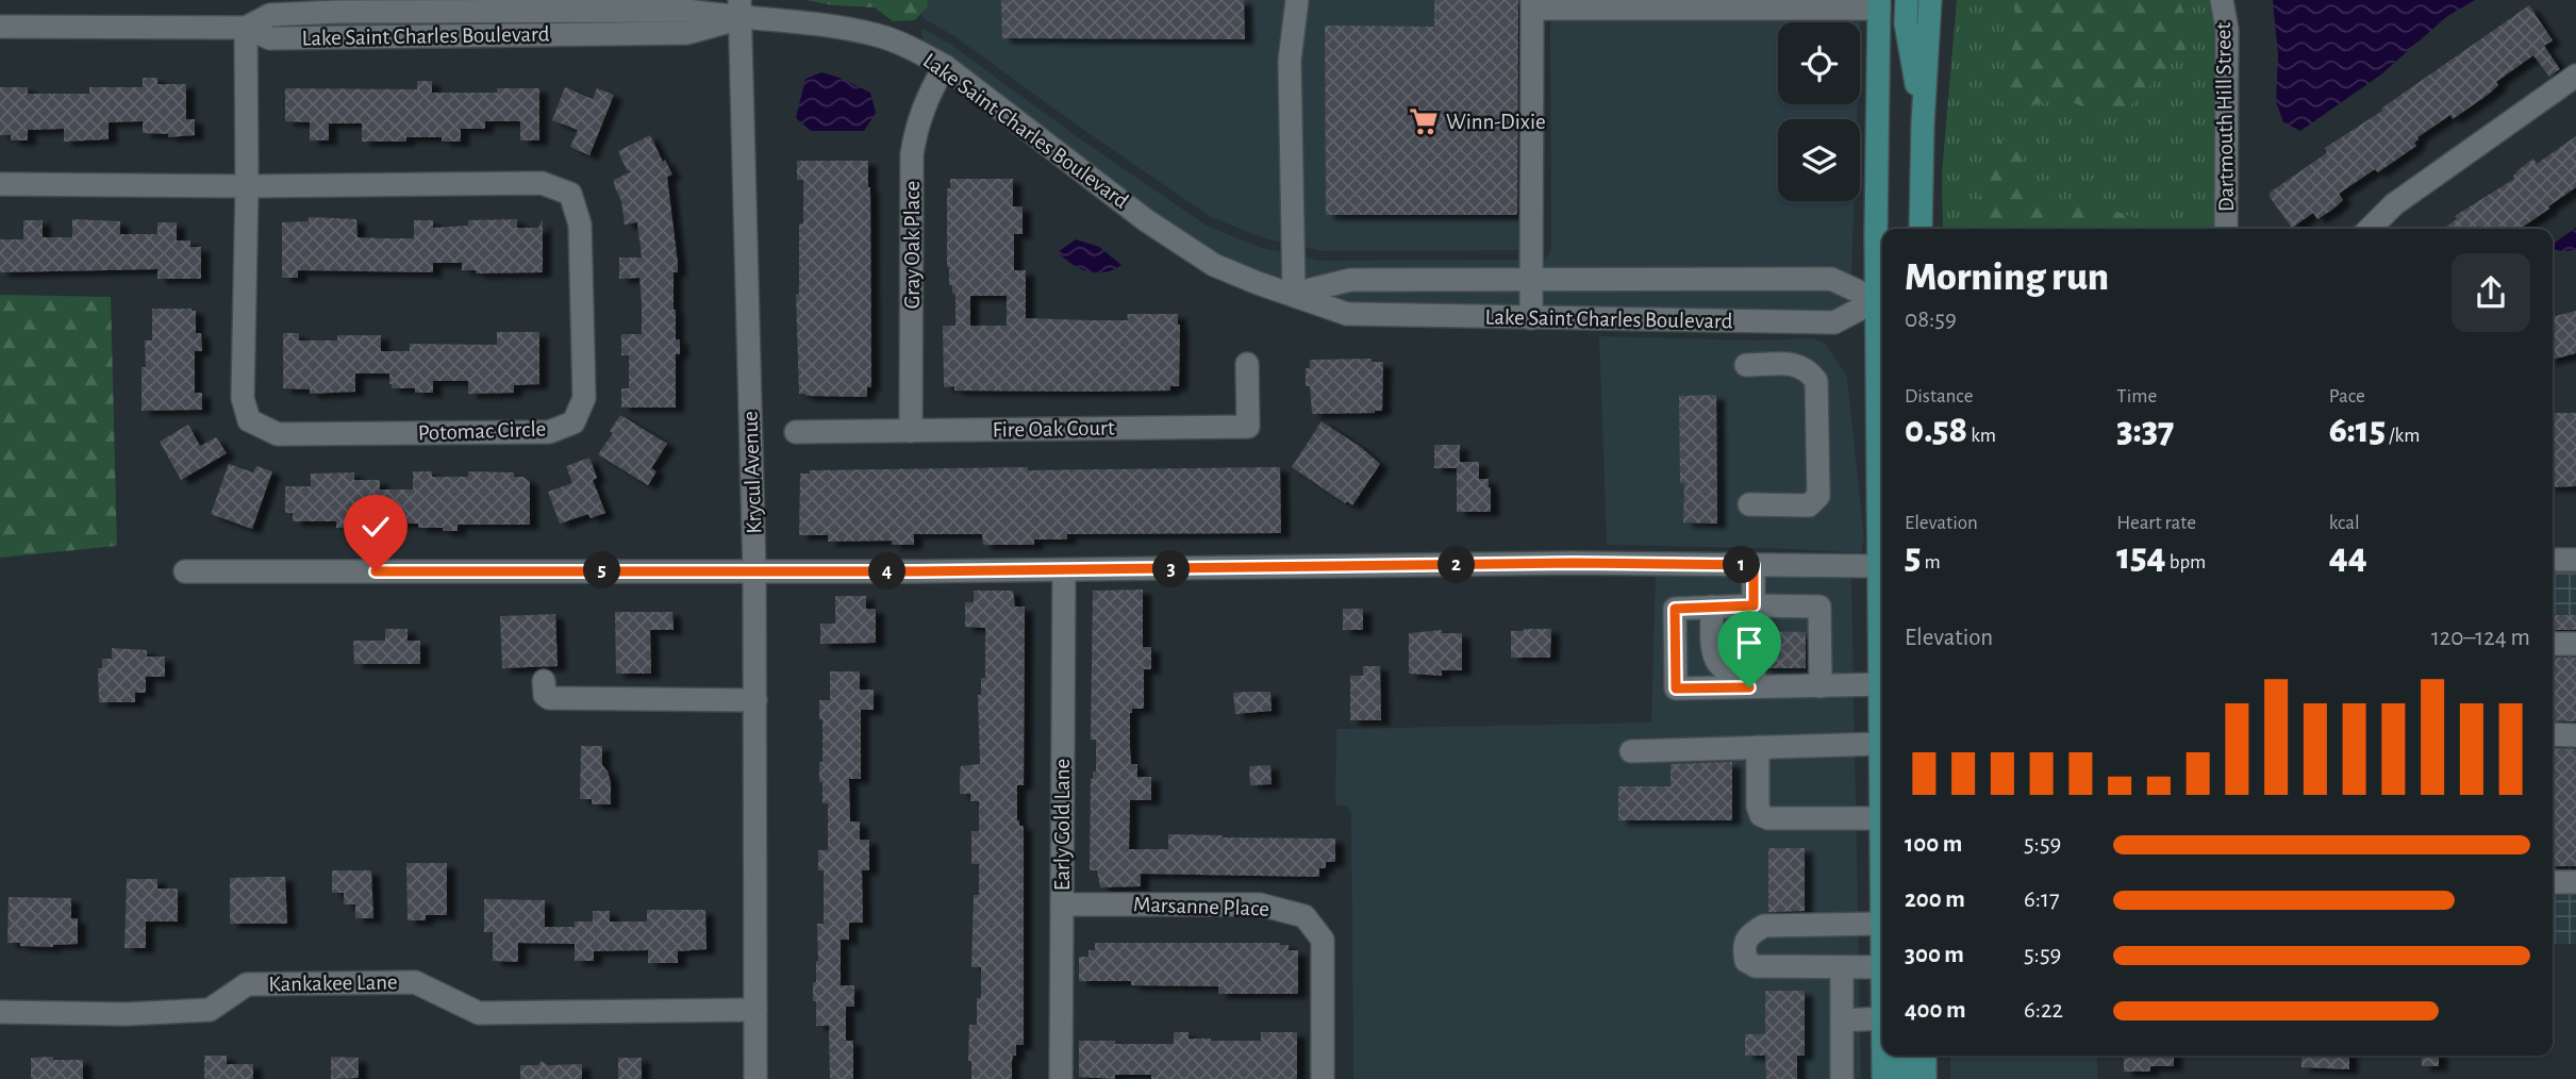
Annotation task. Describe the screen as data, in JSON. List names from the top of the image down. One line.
{"streets":{"street":["Lake Saint Charles Boulevard","Dartmouth Hill Street","Gray Oak Place","Fire Oak Court","Potomac Circle","Krycul Avenue","Early Gold Lane","Marsanne Place","Kankakee Lane"]},"crossings":[["Lake Saint Charles Boulevard","Gray Oak Place"],["Lake Saint Charles Boulevard","Potomac Circle"],["Lake Saint Charles Boulevard","Krycul Avenue"],["Gray Oak Place","Fire Oak Court"],["Krycul Avenue","Kankakee Lane"],["Early Gold Lane","Marsanne Place"]],"places":{"supermarket":["Winn-Dixie"]},"page":{"heading":["Morning run","08:59"],"stats":[["Distance","0.58 km"],["Time","3:37"],["Pace","6:15 /km"],["Elevation","5 m"],["Heart rate","154 bpm"],["kcal","44"]],"pins":["1","2","3","5","4"],"chart":["Elevation","120–124 m"],"list":[{"name":"100 m","note":"5:59"},{"name":"200 m","note":"6:17"},{"name":"300 m","note":"5:59"},{"name":"400 m","note":"6:22"}]}}
